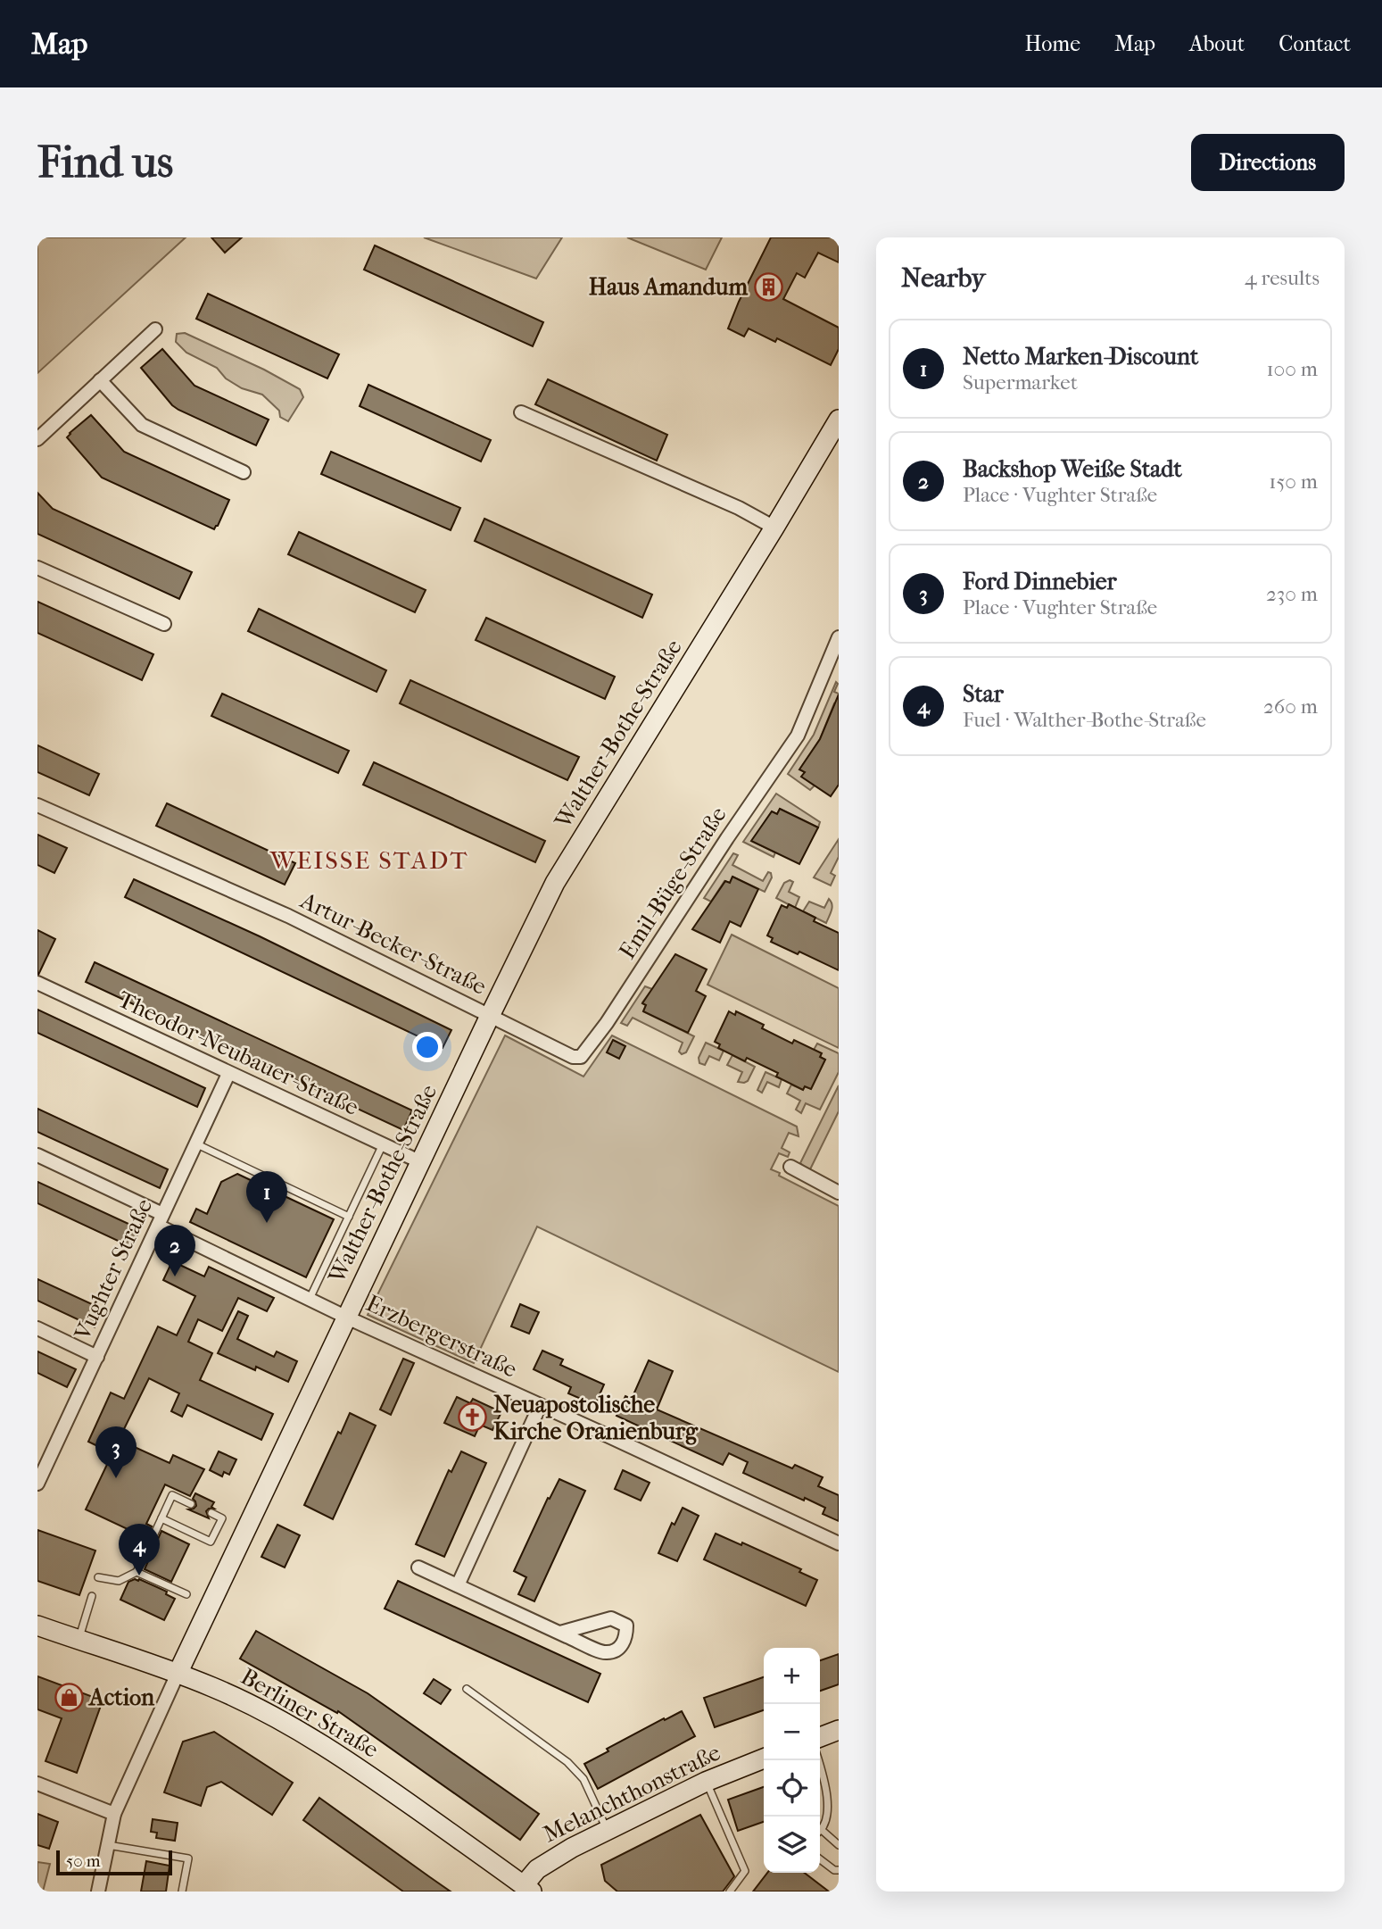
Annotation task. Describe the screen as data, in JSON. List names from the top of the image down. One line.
{"streets":{"street":["Walther-Bothe-Straße","Emil-Büge-Straße","Artur-Becker-Straße","Theodor-Neubauer-Straße","Vughter Straße","Erzbergerstraße","Berliner Straße","Melanchthonstraße"]},"crossings":[["Walther-Bothe-Straße","Emil-Büge-Straße"],["Walther-Bothe-Straße","Artur-Becker-Straße"],["Walther-Bothe-Straße","Theodor-Neubauer-Straße"],["Walther-Bothe-Straße","Erzbergerstraße"],["Walther-Bothe-Straße","Berliner Straße"],["Emil-Büge-Straße","Artur-Becker-Straße"],["Theodor-Neubauer-Straße","Vughter Straße"],["Vughter Straße","Erzbergerstraße"],["Berliner Straße","Melanchthonstraße"]],"districts":["WEISSE STADT"],"places":{"building":["Haus Amandum"],"church":["Neuapostolische Kirche Oranienburg"],"shop":["Action"]},"scale_bar":"50 m","page":{"header":"Map","nav":["Home","Map","About","Contact"],"buttons":"Directions","title":"Find us","heading":["Nearby","4 results"],"list":[{"mark":"1","name":"Netto Marken-Discount","note":"Supermarket","value":"100 m"},{"mark":"2","name":"Backshop Weiße Stadt","note":"Place · Vughter Straße","value":"150 m"},{"mark":"3","name":"Ford Dinnebier","note":"Place · Vughter Straße","value":"230 m"},{"mark":"4","name":"Star","note":"Fuel · Walther-Bothe-Straße","value":"260 m"}],"pins":["1","2","3","4"],"map_buttons":["+","−"],"scale":"50 m"}}
